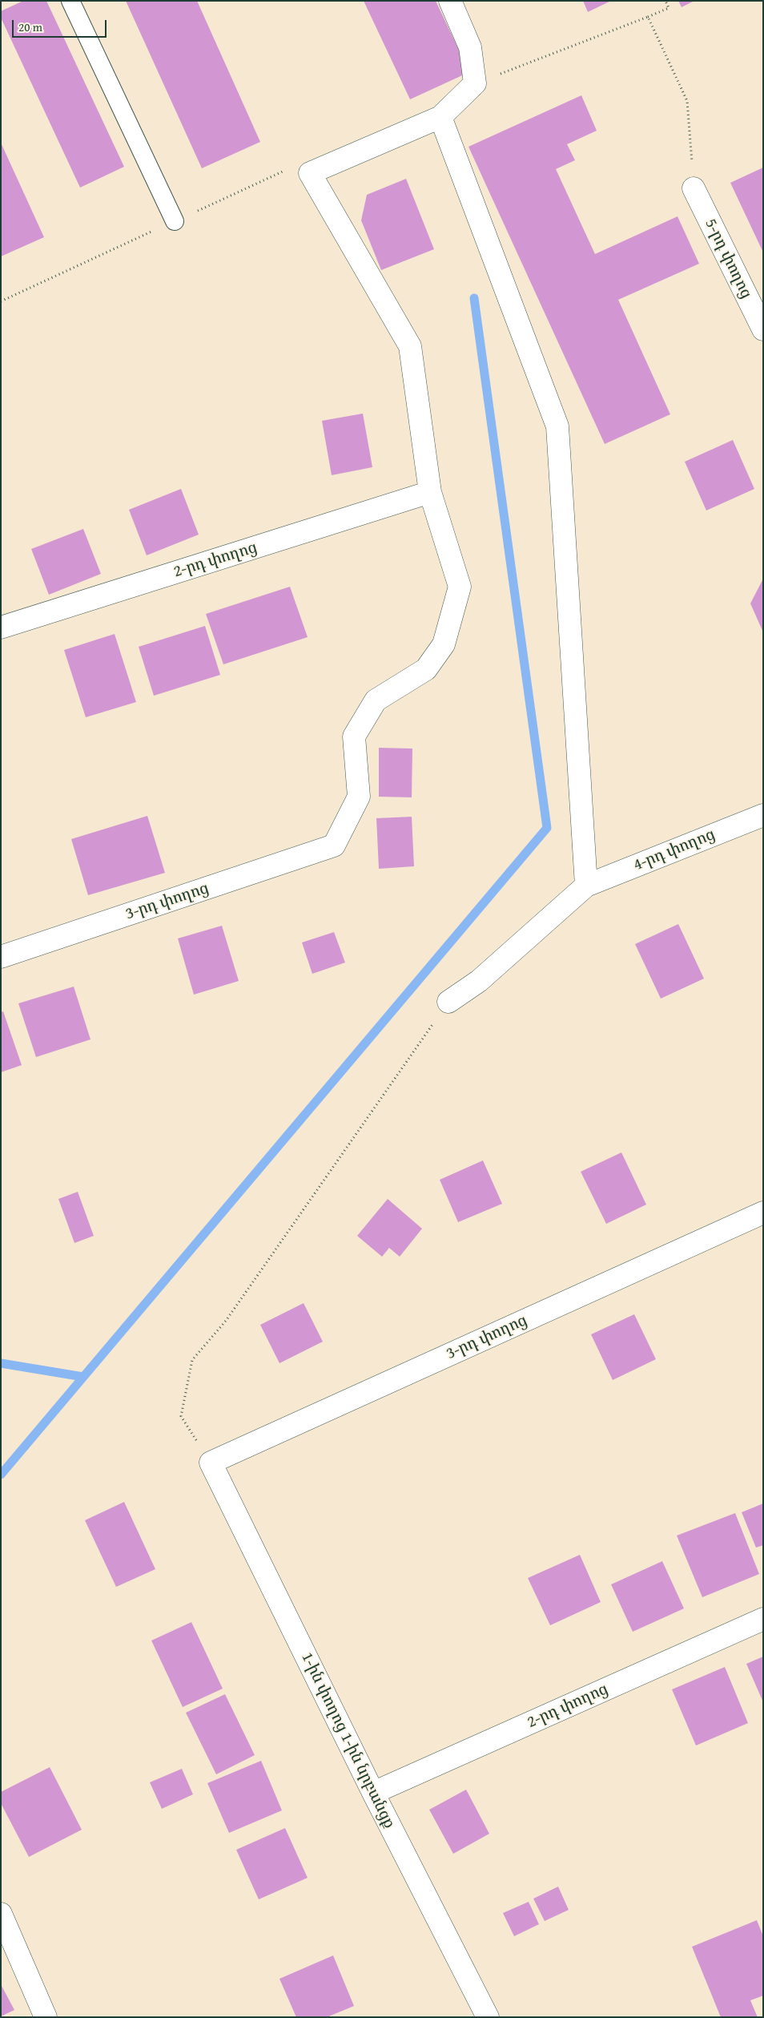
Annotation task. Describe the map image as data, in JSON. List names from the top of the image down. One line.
{"streets":{"street":["5-րդ փողոց","2-րդ փողոց","4-րդ փողոց","3-րդ փողոց","1-ին փողոց 1-ին նրբանցք"]},"crossings":[["2-րդ փողոց","3-րդ փողոց"],["2-րդ փողոց","1-ին փողոց 1-ին նրբանցք"],["3-րդ փողոց","1-ին փողոց 1-ին նրբանցք"]],"scale_bar":"20 m"}
